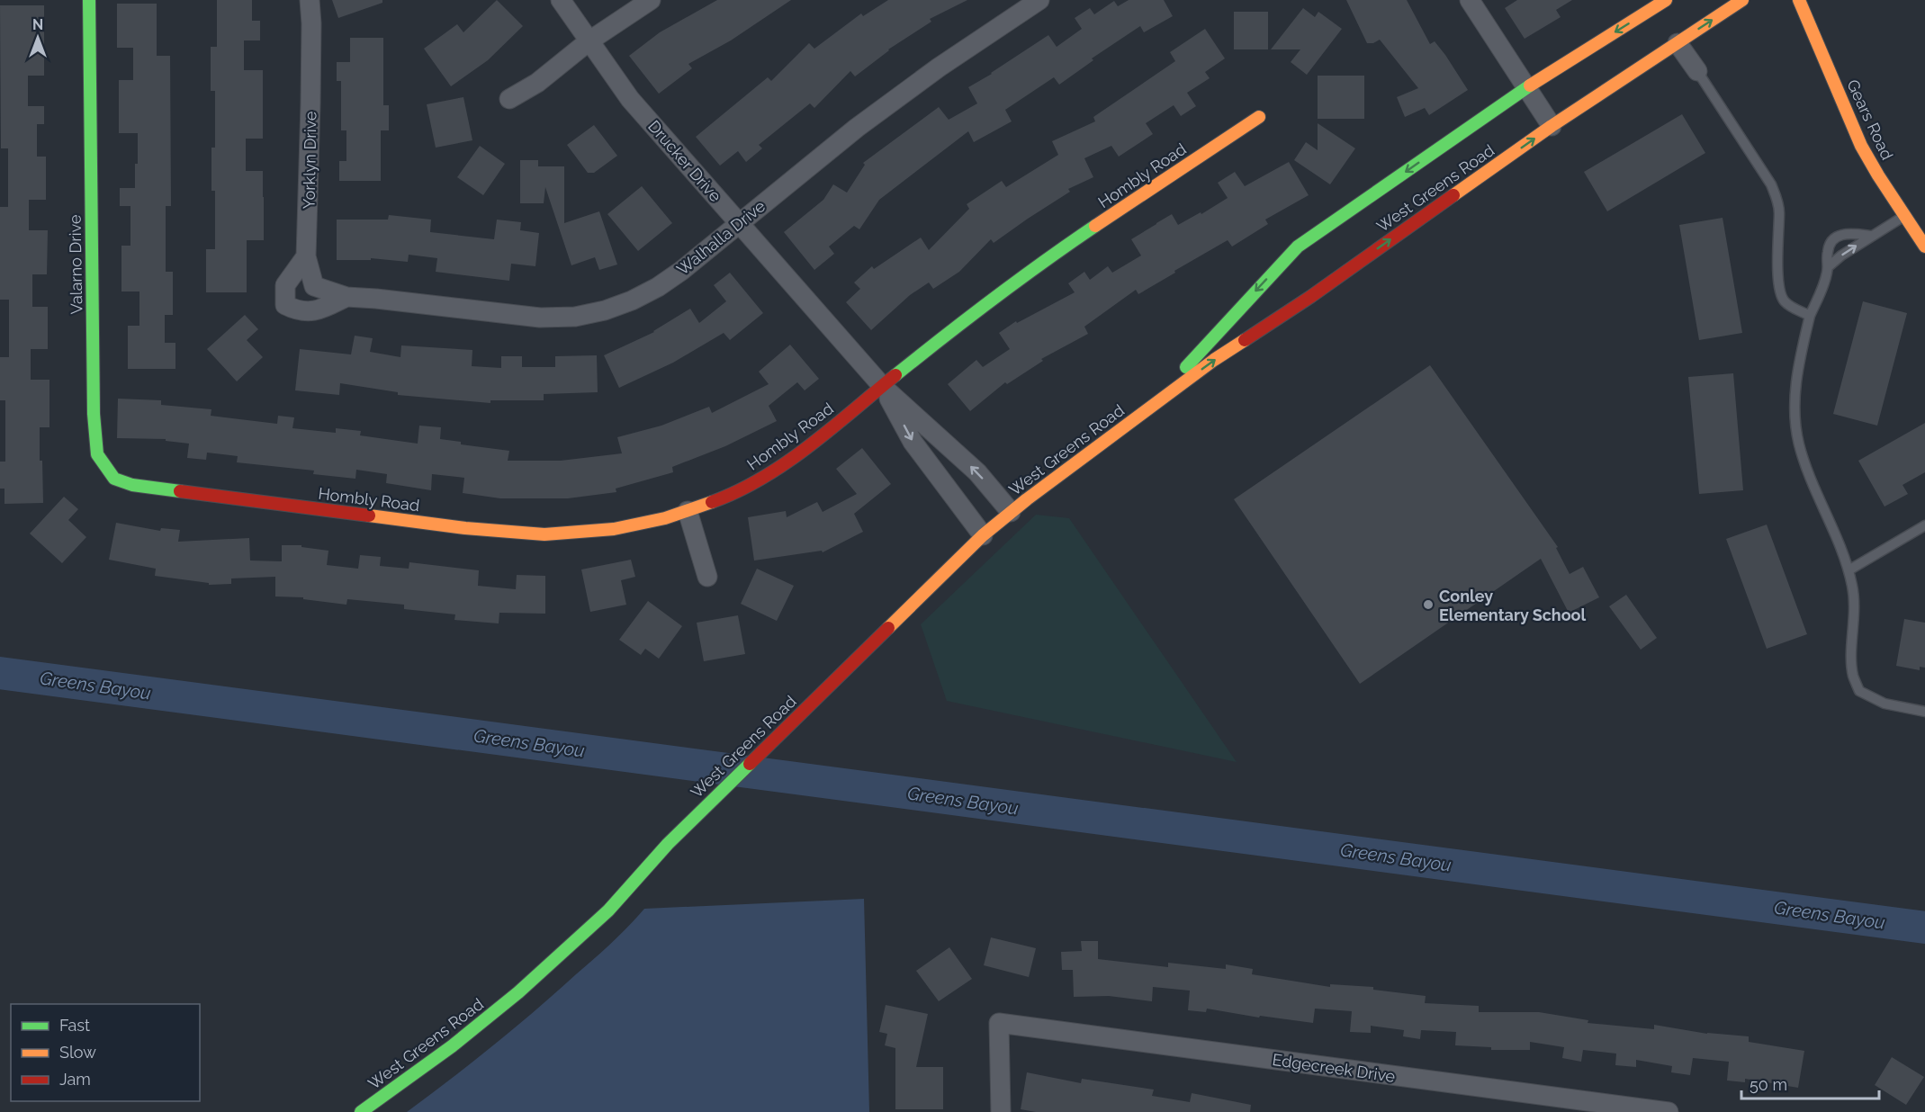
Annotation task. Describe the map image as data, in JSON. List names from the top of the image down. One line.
{"streets":{"main road":["Gears Road","Hombly Road","West Greens Road","Valarno Drive"],"street":["Yorklyn Drive","Drucker Drive","Walhalla Drive","Edgecreek Drive"]},"crossings":[["Yorklyn Drive","Walhalla Drive"],["Drucker Drive","Hombly Road"],["Drucker Drive","West Greens Road"],["Drucker Drive","Walhalla Drive"],["Hombly Road","Valarno Drive"]],"water":["Greens Bayou"],"places":["Conley Elementary School"],"legend":["Fast","Slow","Jam"],"scale_bar":"50 m","north":"top"}
